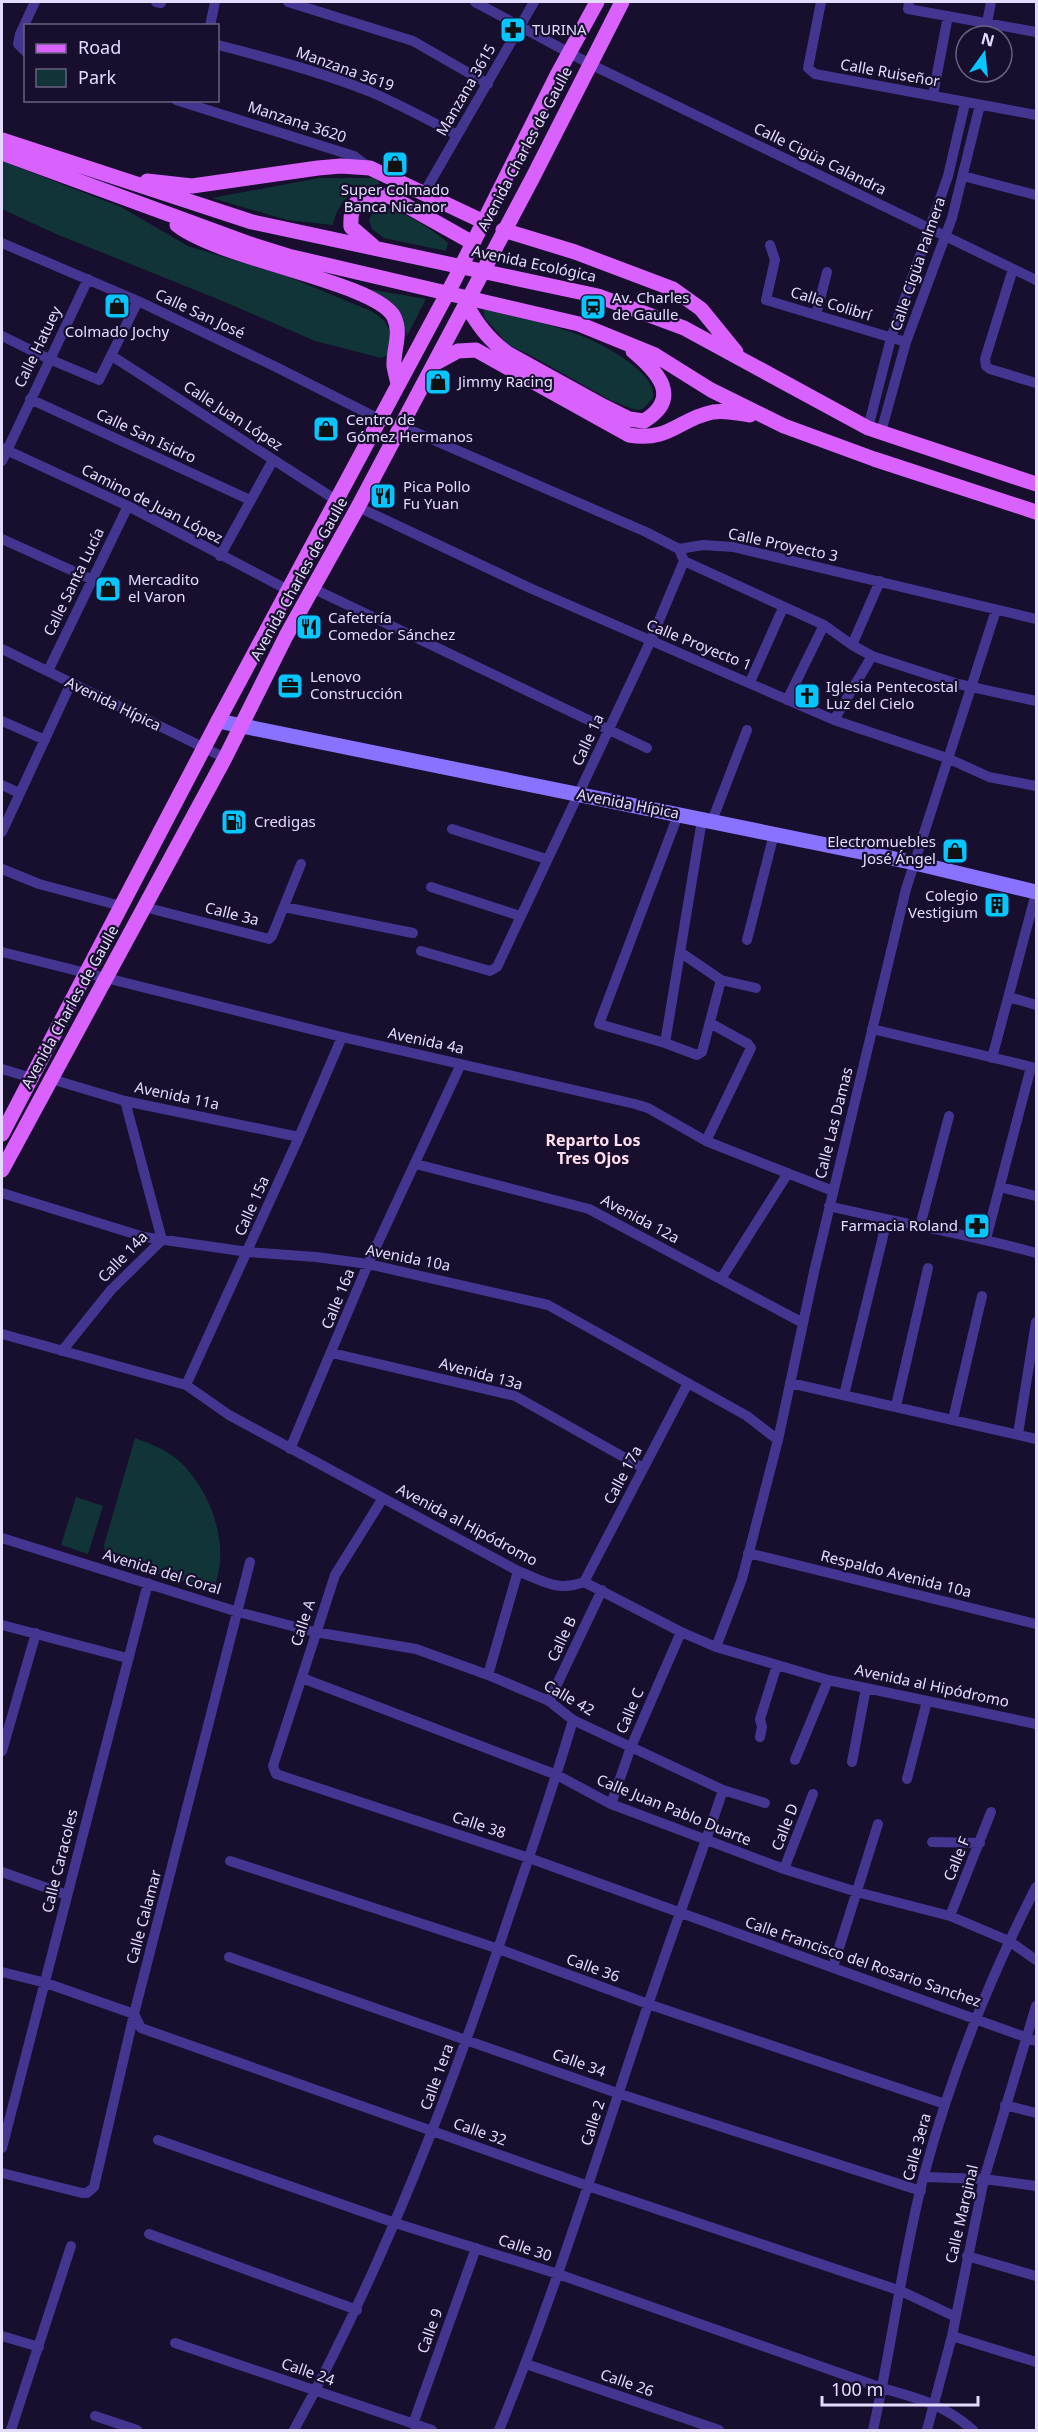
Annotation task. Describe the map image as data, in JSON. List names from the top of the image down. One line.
{"streets":{"main road":["Avenida Charles de Gaulle","Avenida Ecológica"],"street":["Manzana 3619","Calle Ruiseñor","Manzana 3615","Manzana 3620","Calle Cigüa Calandra","Calle Cigüa Palmera","Calle Colibrí","Calle San José","Calle Hatuey","Calle Juan López","Calle San Isidro","Camino de Juan López","Calle Proyecto 3","Calle Santa Lucía","Calle Proyecto 1","Avenida Hípica","Calle 1a","Calle 3a","Avenida 4a","Avenida 11a","Calle Las Damas","Calle 15a","Avenida 12a","Calle 14a","Avenida 10a","Calle 16a","Avenida 13a","Calle 17a","Avenida al Hipódromo","Avenida del Coral","Respaldo Avenida 10a","Calle A","Calle B","Calle 42","Calle C","Calle Juan Pablo Duarte","Calle 38","Calle D","Calle F","Calle Caracoles","Calle Calamar","Calle Francisco del Rosario Sanchez","Calle 36","Calle 34","Calle 1era","Calle 2","Calle 32","Calle 3era","Calle Marginal","Calle 30","Calle 9","Calle 24","Calle 26"]},"crossings":[["Manzana 3619","Manzana 3615"],["Calle Ruiseñor","Calle Cigüa Palmera"],["Manzana 3615","Calle Cigüa Calandra"],["Avenida Charles de Gaulle","Calle Cigüa Calandra"],["Avenida Charles de Gaulle","Calle San José"],["Avenida Charles de Gaulle","Calle Juan López"],["Avenida Charles de Gaulle","Camino de Juan López"],["Avenida Charles de Gaulle","Calle Proyecto 1"],["Avenida Charles de Gaulle","Avenida Hípica"],["Avenida Charles de Gaulle","Calle 3a"],["Avenida Charles de Gaulle","Avenida 4a"],["Avenida Charles de Gaulle","Avenida 11a"],["Calle Cigüa Calandra","Calle Cigüa Palmera"],["Avenida Ecológica","Calle Cigüa Palmera"],["Calle Cigüa Palmera","Calle Colibrí"],["Calle San José","Calle Hatuey"],["Calle Hatuey","Calle San Isidro"],["Calle Hatuey","Camino de Juan López"],["Camino de Juan López","Calle Santa Lucía"],["Calle Proyecto 3","Calle Las Damas"],["Calle Santa Lucía","Avenida Hípica"],["Calle Proyecto 1","Calle 1a"],["Calle Proyecto 1","Calle Las Damas"],["Avenida Hípica","Calle 1a"],["Avenida Hípica","Calle Las Damas"],["Avenida 4a","Calle Las Damas"],["Avenida 4a","Calle 15a"],["Avenida 4a","Calle 16a"],["Avenida 11a","Calle 15a"],["Avenida 11a","Calle 14a"],["Calle Las Damas","Avenida 12a"],["Calle Las Damas","Avenida 10a"],["Calle Las Damas","Avenida al Hipódromo"],["Calle Las Damas","Respaldo Avenida 10a"],["Calle 15a","Avenida 10a"],["Calle 15a","Avenida al Hipódromo"],["Avenida 12a","Calle 16a"],["Calle 14a","Avenida 10a"],["Calle 14a","Avenida al Hipódromo"],["Avenida 10a","Calle 16a"],["Avenida 10a","Calle 17a"],["Calle 16a","Avenida 13a"],["Calle 16a","Avenida al Hipódromo"],["Avenida 13a","Calle 17a"],["Calle 17a","Avenida al Hipódromo"],["Avenida al Hipódromo","Calle A"],["Avenida al Hipódromo","Calle B"],["Avenida al Hipódromo","Calle C"],["Avenida del Coral","Calle A"],["Avenida del Coral","Calle 42"],["Avenida del Coral","Calle Caracoles"],["Avenida del Coral","Calle Calamar"],["Calle A","Calle 42"],["Calle A","Calle Juan Pablo Duarte"],["Calle A","Calle 38"],["Calle B","Calle 42"],["Calle 42","Calle C"],["Calle 42","Calle 1era"],["Calle 42","Calle 2"],["Calle C","Calle Juan Pablo Duarte"],["Calle Juan Pablo Duarte","Calle D"],["Calle Juan Pablo Duarte","Calle F"],["Calle Juan Pablo Duarte","Calle 1era"],["Calle Juan Pablo Duarte","Calle 2"],["Calle Juan Pablo Duarte","Calle 3era"],["Calle 38","Calle Francisco del Rosario Sanchez"],["Calle 38","Calle 1era"],["Calle 38","Calle 2"],["Calle Caracoles","Calle 32"],["Calle Calamar","Calle 32"],["Calle Francisco del Rosario Sanchez","Calle 2"],["Calle Francisco del Rosario Sanchez","Calle 3era"],["Calle Francisco del Rosario Sanchez","Calle Marginal"],["Calle 36","Calle 1era"],["Calle 36","Calle 2"],["Calle 36","Calle 3era"],["Calle 34","Calle 1era"],["Calle 34","Calle 2"],["Calle 34","Calle 3era"],["Calle 1era","Calle 32"],["Calle 1era","Calle 30"],["Calle 1era","Calle 24"],["Calle 2","Calle 32"],["Calle 2","Calle 30"],["Calle 2","Calle 26"],["Calle 32","Calle 3era"],["Calle 32","Calle Marginal"],["Calle 3era","Calle 30"],["Calle Marginal","Calle 30"],["Calle 30","Calle 9"],["Calle 9","Calle 24"]],"districts":["Reparto Los Tres Ojos"],"places":{"pharmacy":["TURINA","Farmacia Roland"],"shop":["Super Colmado Banca Nicanor","Colmado Jochy","Jimmy Racing","Centro de Gómez Hermanos","Mercadito el Varon","Electromuebles José Ángel"],"station":["Av. Charles de Gaulle"],"restaurant":["Pica Pollo Fu Yuan","Cafetería Comedor Sánchez"],"office":["Lenovo Construcción"],"church":["Iglesia Pentecostal Luz del Cielo"],"fuel station":["Credigas"],"building":["Colegio Vestigium"]},"legend":["Road","Park"],"scale_bar":"100 m","north":"top"}
